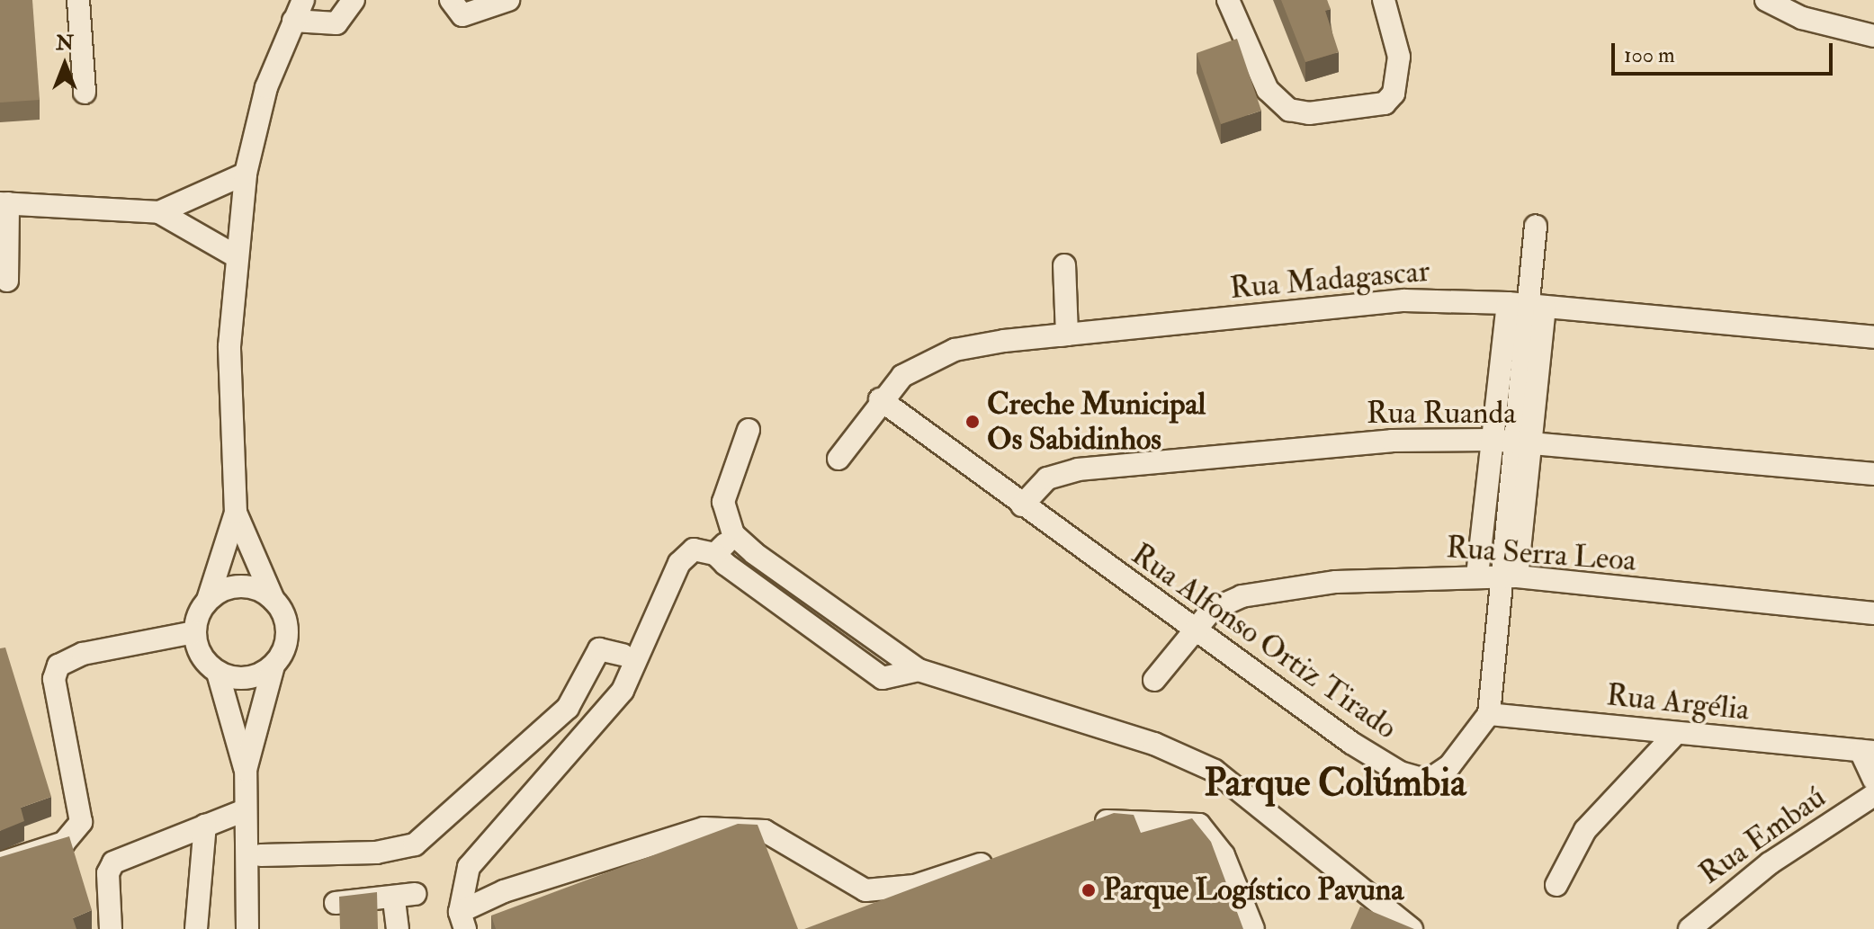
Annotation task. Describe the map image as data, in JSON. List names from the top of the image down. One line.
{"streets":{"street":["Rua Madagascar","Rua Ruanda","Rua Serra Leoa","Rua Alfonso Ortiz Tirado","Rua Argélia","Rua Embaú"]},"crossings":[["Rua Madagascar","Rua Alfonso Ortiz Tirado"],["Rua Ruanda","Rua Alfonso Ortiz Tirado"],["Rua Serra Leoa","Rua Alfonso Ortiz Tirado"],["Rua Alfonso Ortiz Tirado","Rua Argélia"]],"districts":["Parque Colúmbia"],"places":["Creche Municipal Os Sabidinhos","Parque Logístico Pavuna"],"scale_bar":"100 m","north":"top"}
